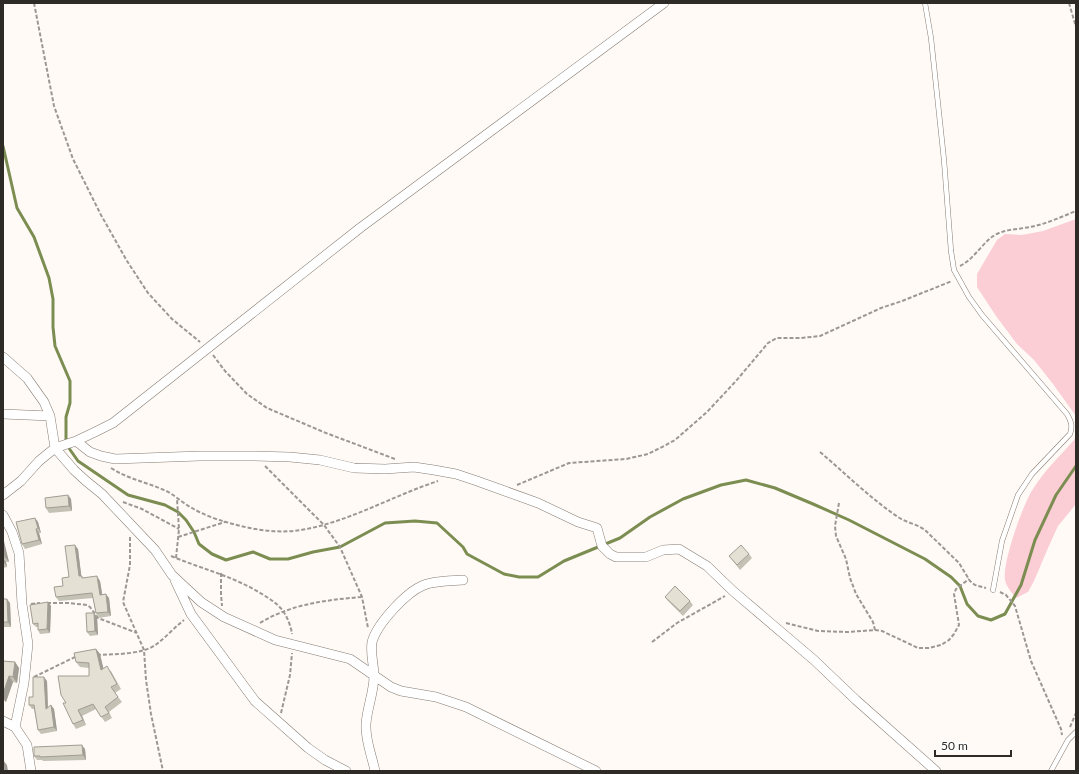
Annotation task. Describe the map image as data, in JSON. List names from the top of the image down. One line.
{"scale_bar":"50 m"}
